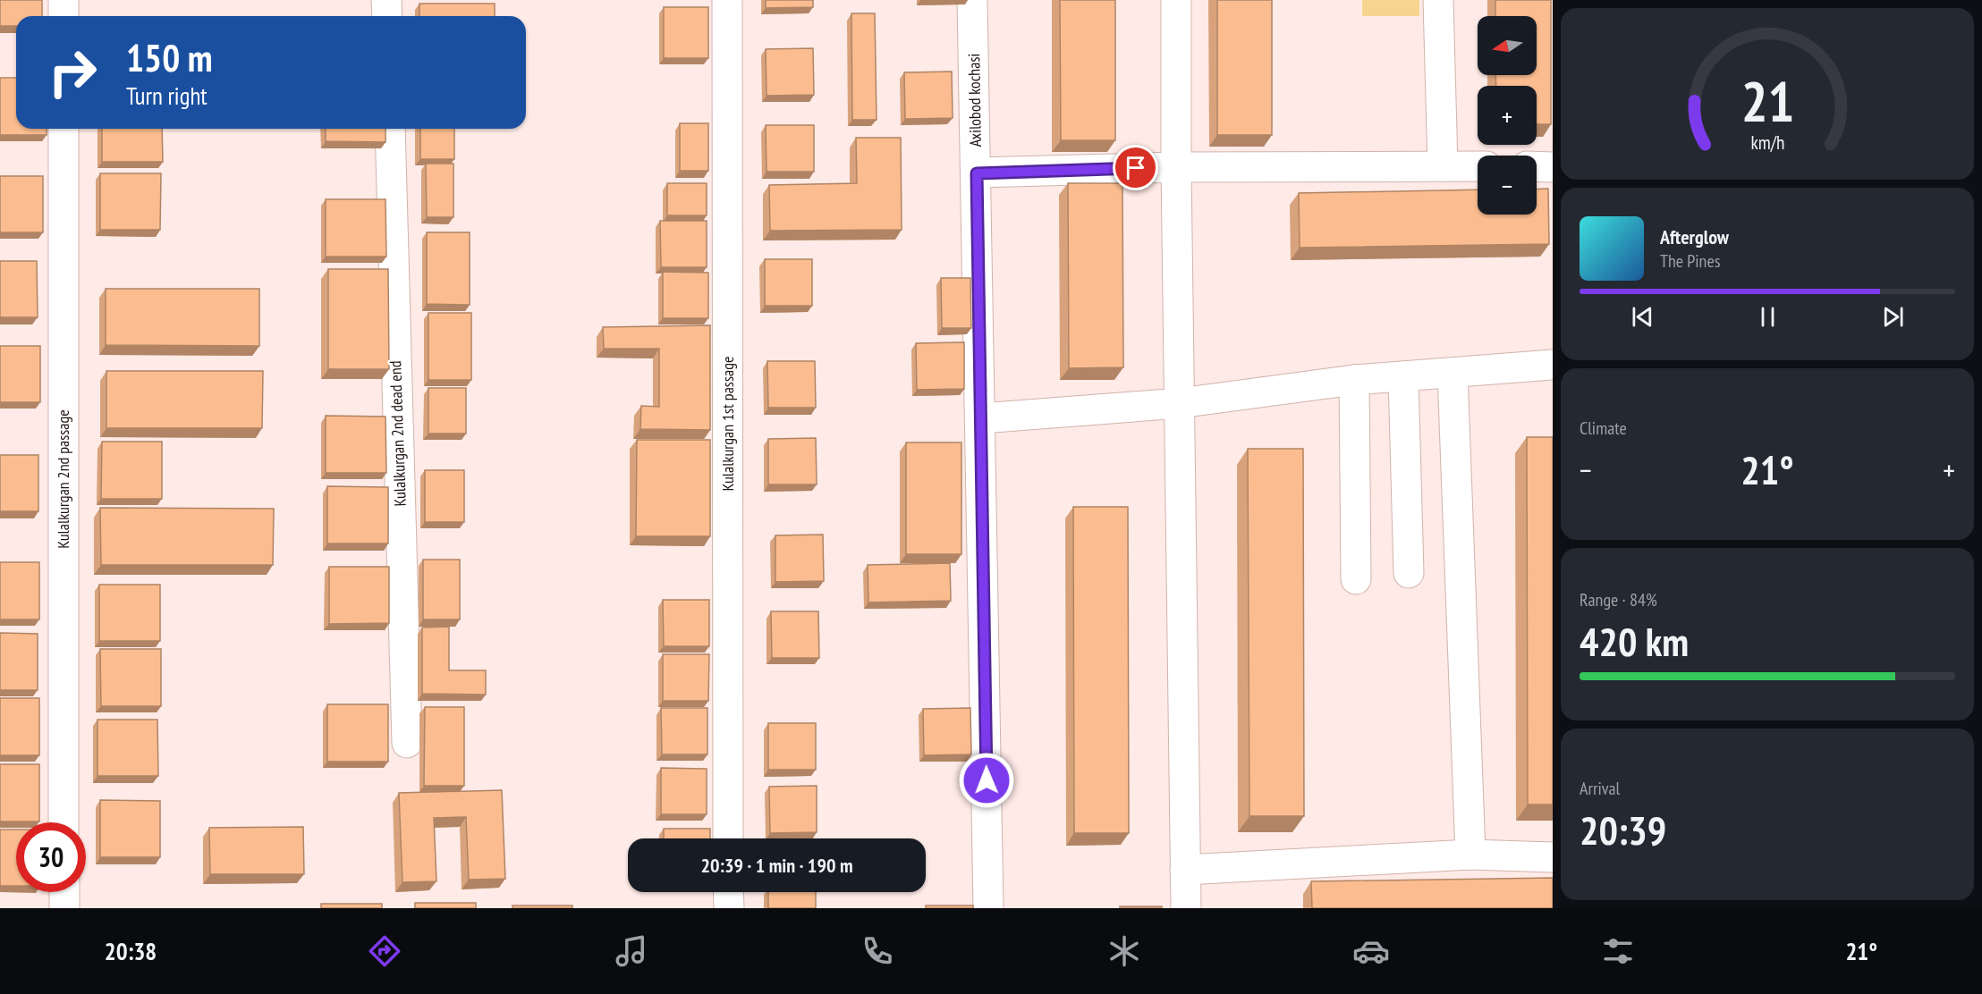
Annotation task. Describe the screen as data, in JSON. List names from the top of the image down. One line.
{"streets":{"street":["Axilobod kochasi","Kulalkurgan 1st passage","Kulalkurgan 2nd dead end","Kulalkurgan 2nd passage"]},"north":"left","page":{"map_buttons":["+","−"],"turn":["150 m","Turn right"],"song":["Afterglow","The Pines"],"tile":["Climate",["Range · 84%","420 km"],["Arrival","20:39"]],"heat":["−","21°","+"],"limit":"30","trip":"20:39 · 1 min · 190 m","tabs":["20:38","21°"],"gauge":["21","km/h"]}}
